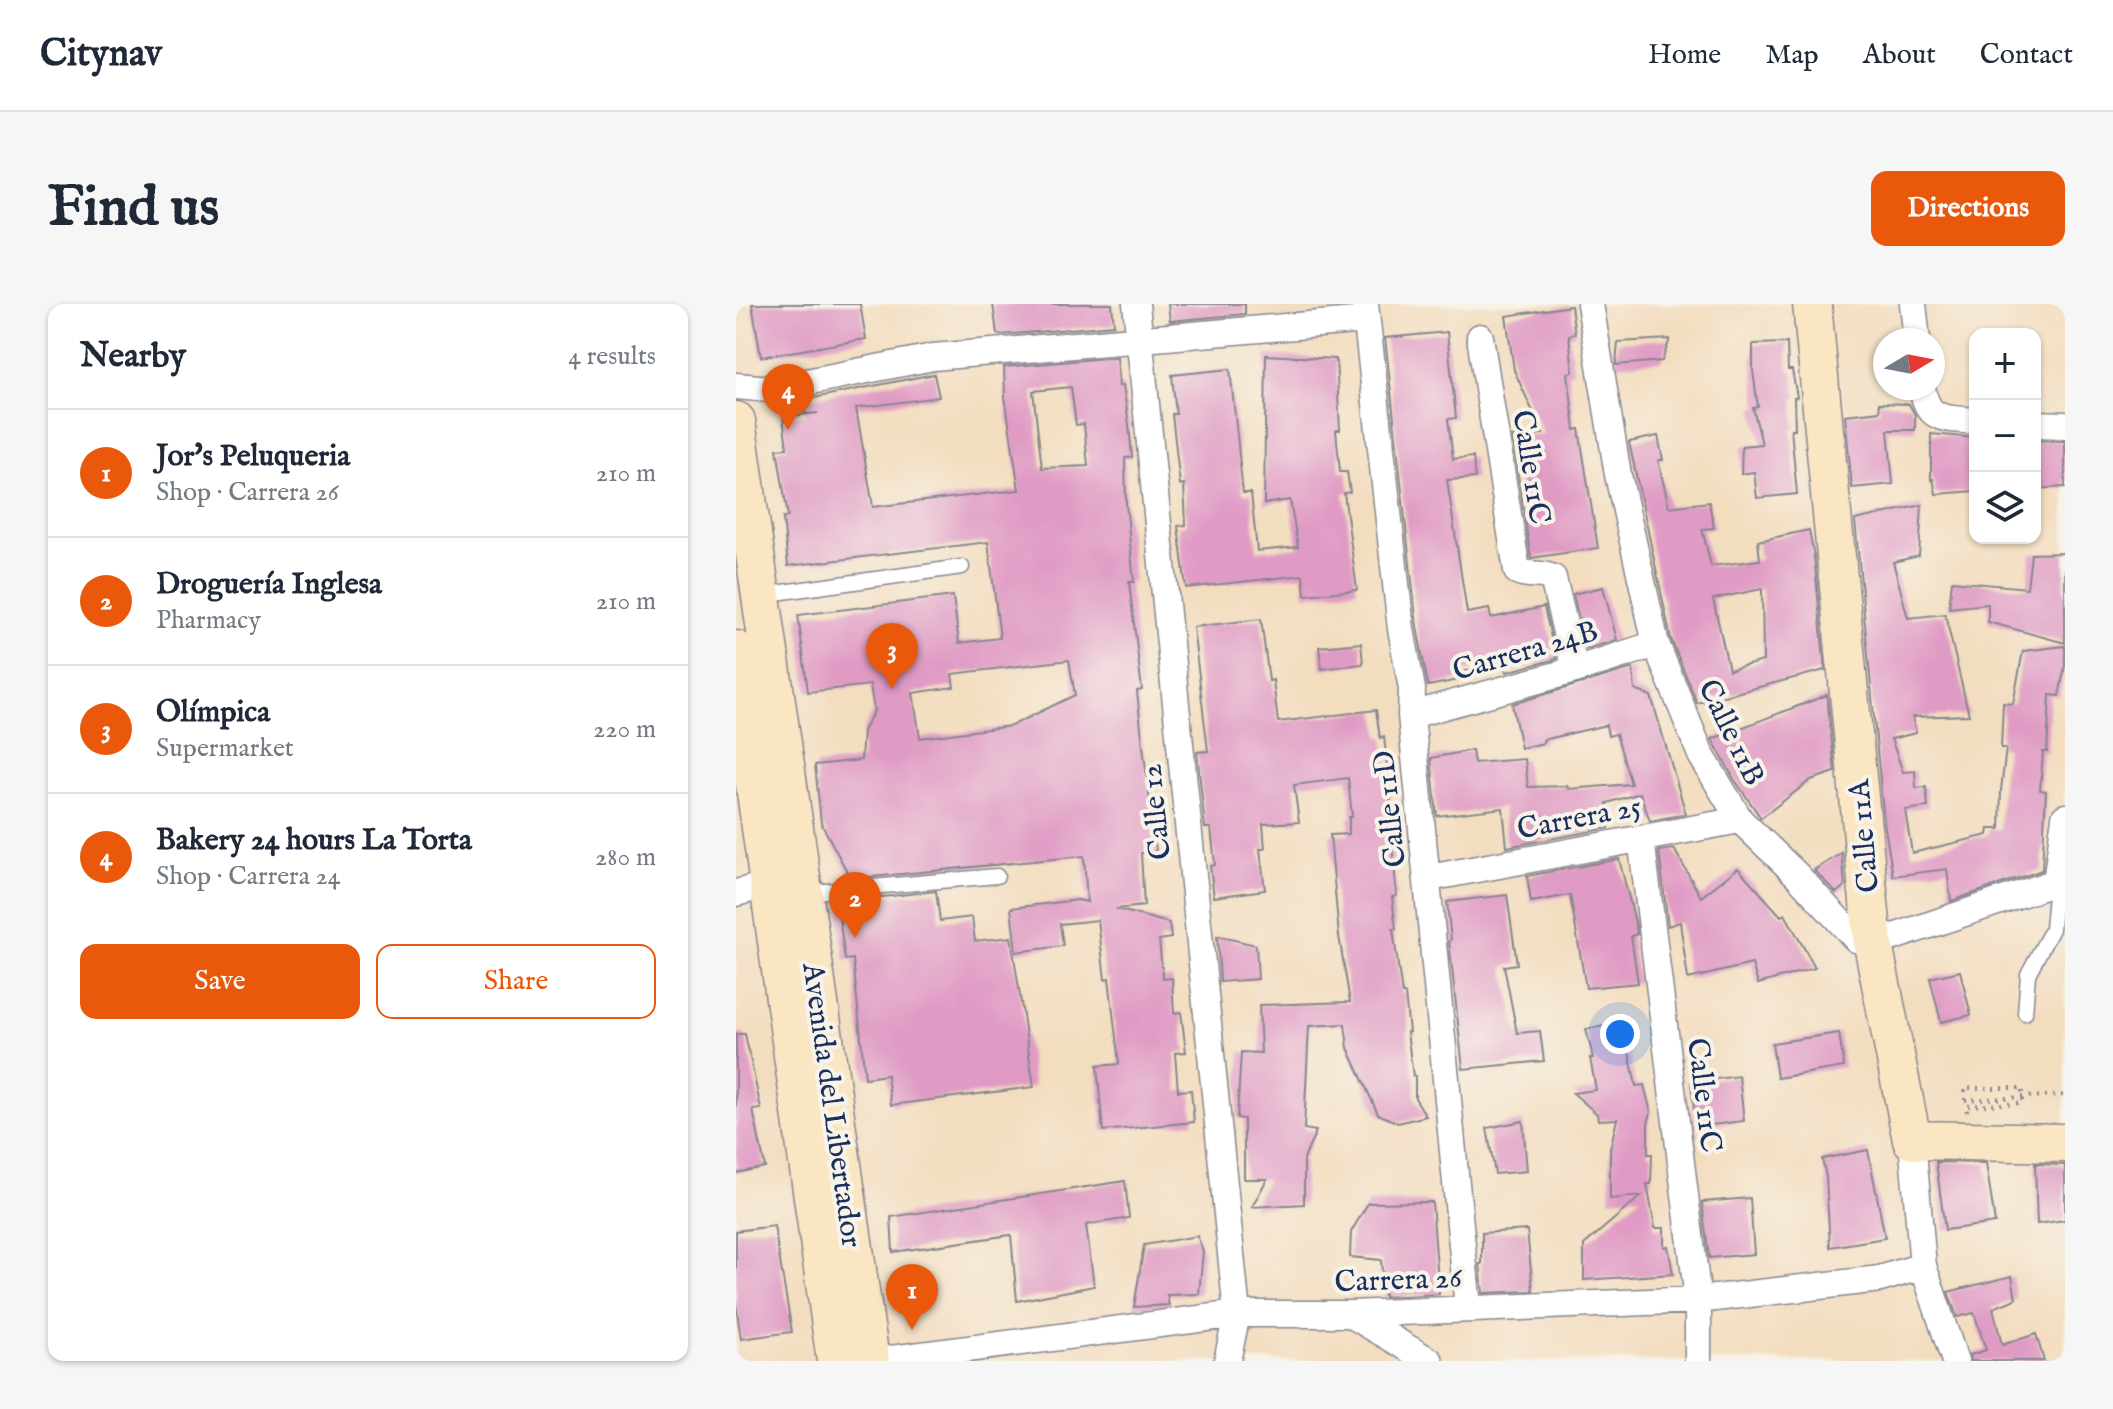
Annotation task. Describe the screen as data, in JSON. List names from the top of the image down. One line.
{"streets":{"main road":["Calle 11A","Avenida del Libertador"],"street":["Calle 11C","Carrera 24B","Calle 11B","Calle 11D","Calle 12","Carrera 25","Carrera 26"]},"crossings":[["Calle 11C","Carrera 24B"],["Calle 11C","Carrera 25"],["Calle 11C","Carrera 26"],["Carrera 24B","Calle 11B"],["Carrera 24B","Calle 11D"],["Calle 11B","Carrera 25"],["Calle 11B","Calle 11A"],["Calle 11D","Carrera 25"],["Calle 11D","Carrera 26"],["Calle 12","Carrera 26"],["Calle 11A","Carrera 26"],["Avenida del Libertador","Carrera 26"]],"north":"right","page":{"header":"Citynav","nav":["Home","Map","About","Contact"],"buttons":["Directions",["Save","Share"]],"title":"Find us","heading":["Nearby","4 results"],"map_buttons":["+","−"],"pins":["4","3","2","1"],"list":[{"mark":"1","name":"Jor's Peluqueria","note":"Shop · Carrera 26","value":"210 m"},{"mark":"2","name":"Droguería Inglesa","note":"Pharmacy","value":"210 m"},{"mark":"3","name":"Olímpica","note":"Supermarket","value":"220 m"},{"mark":"4","name":"Bakery 24 hours La Torta","note":"Shop · Carrera 24","value":"280 m"}]}}
